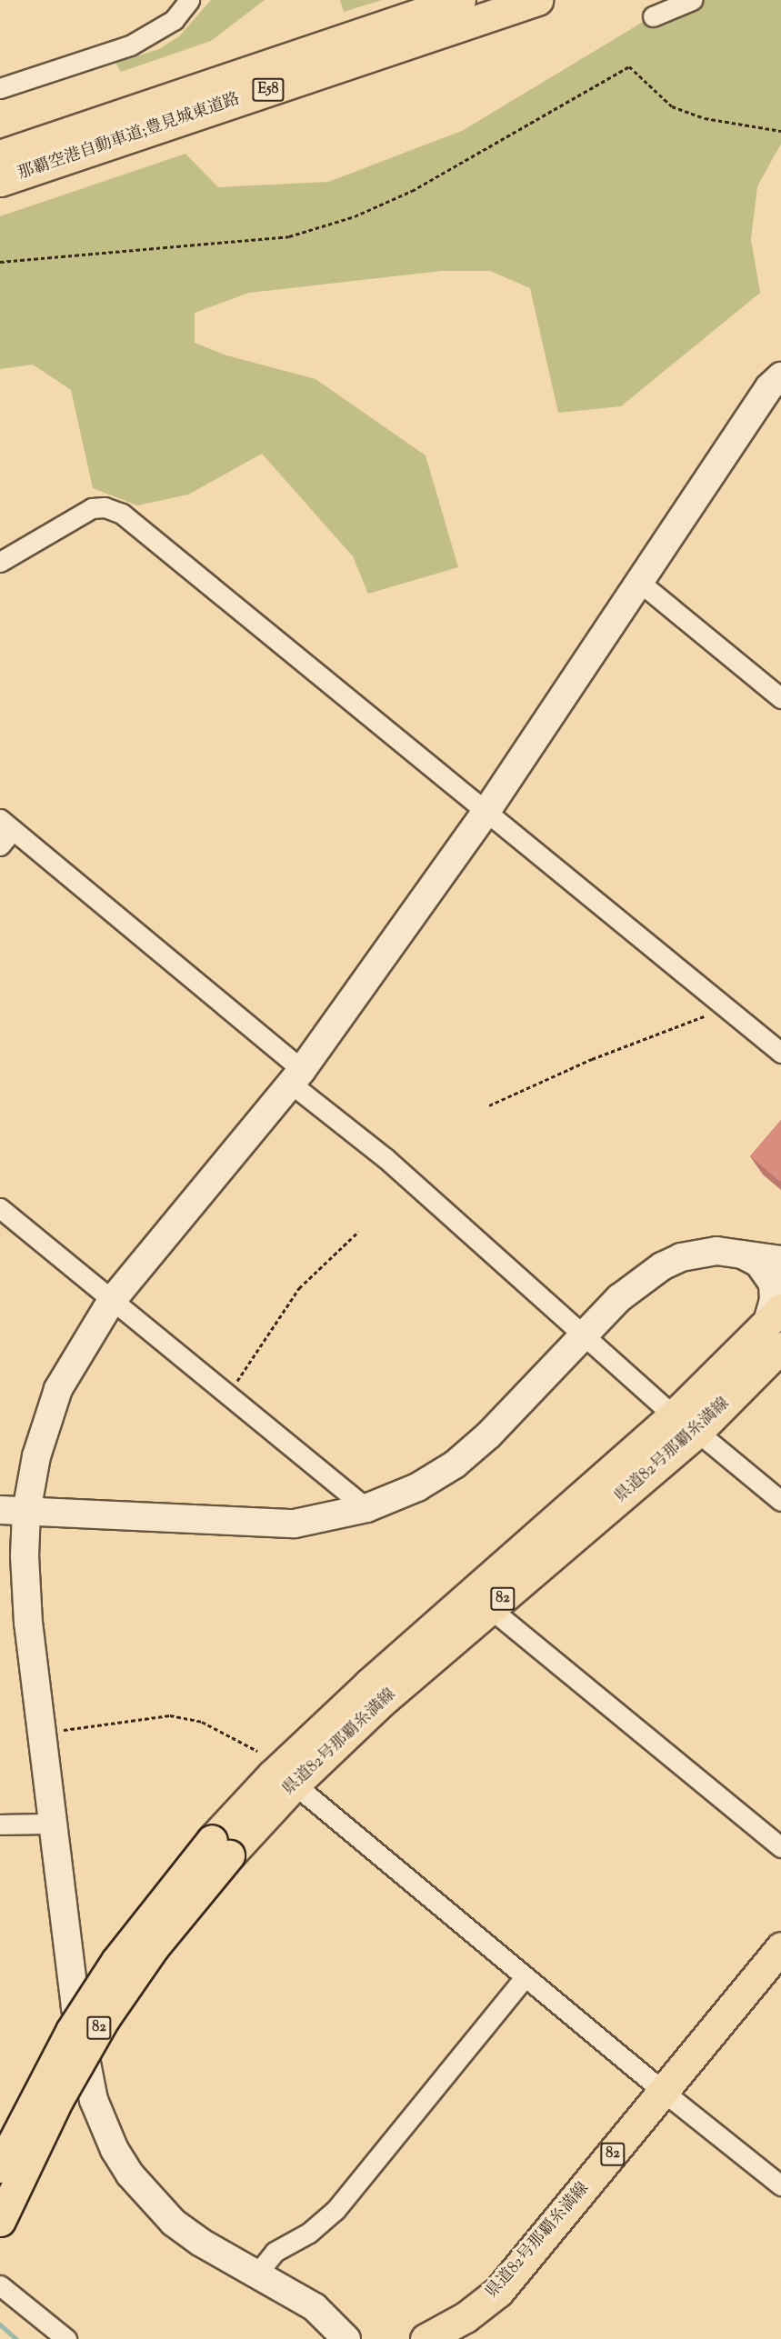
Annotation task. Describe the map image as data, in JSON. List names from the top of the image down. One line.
{"streets":{"main road":["E58","那覇空港自動車道;豊見城東道路","県道82号那覇糸満線","82"]}}
